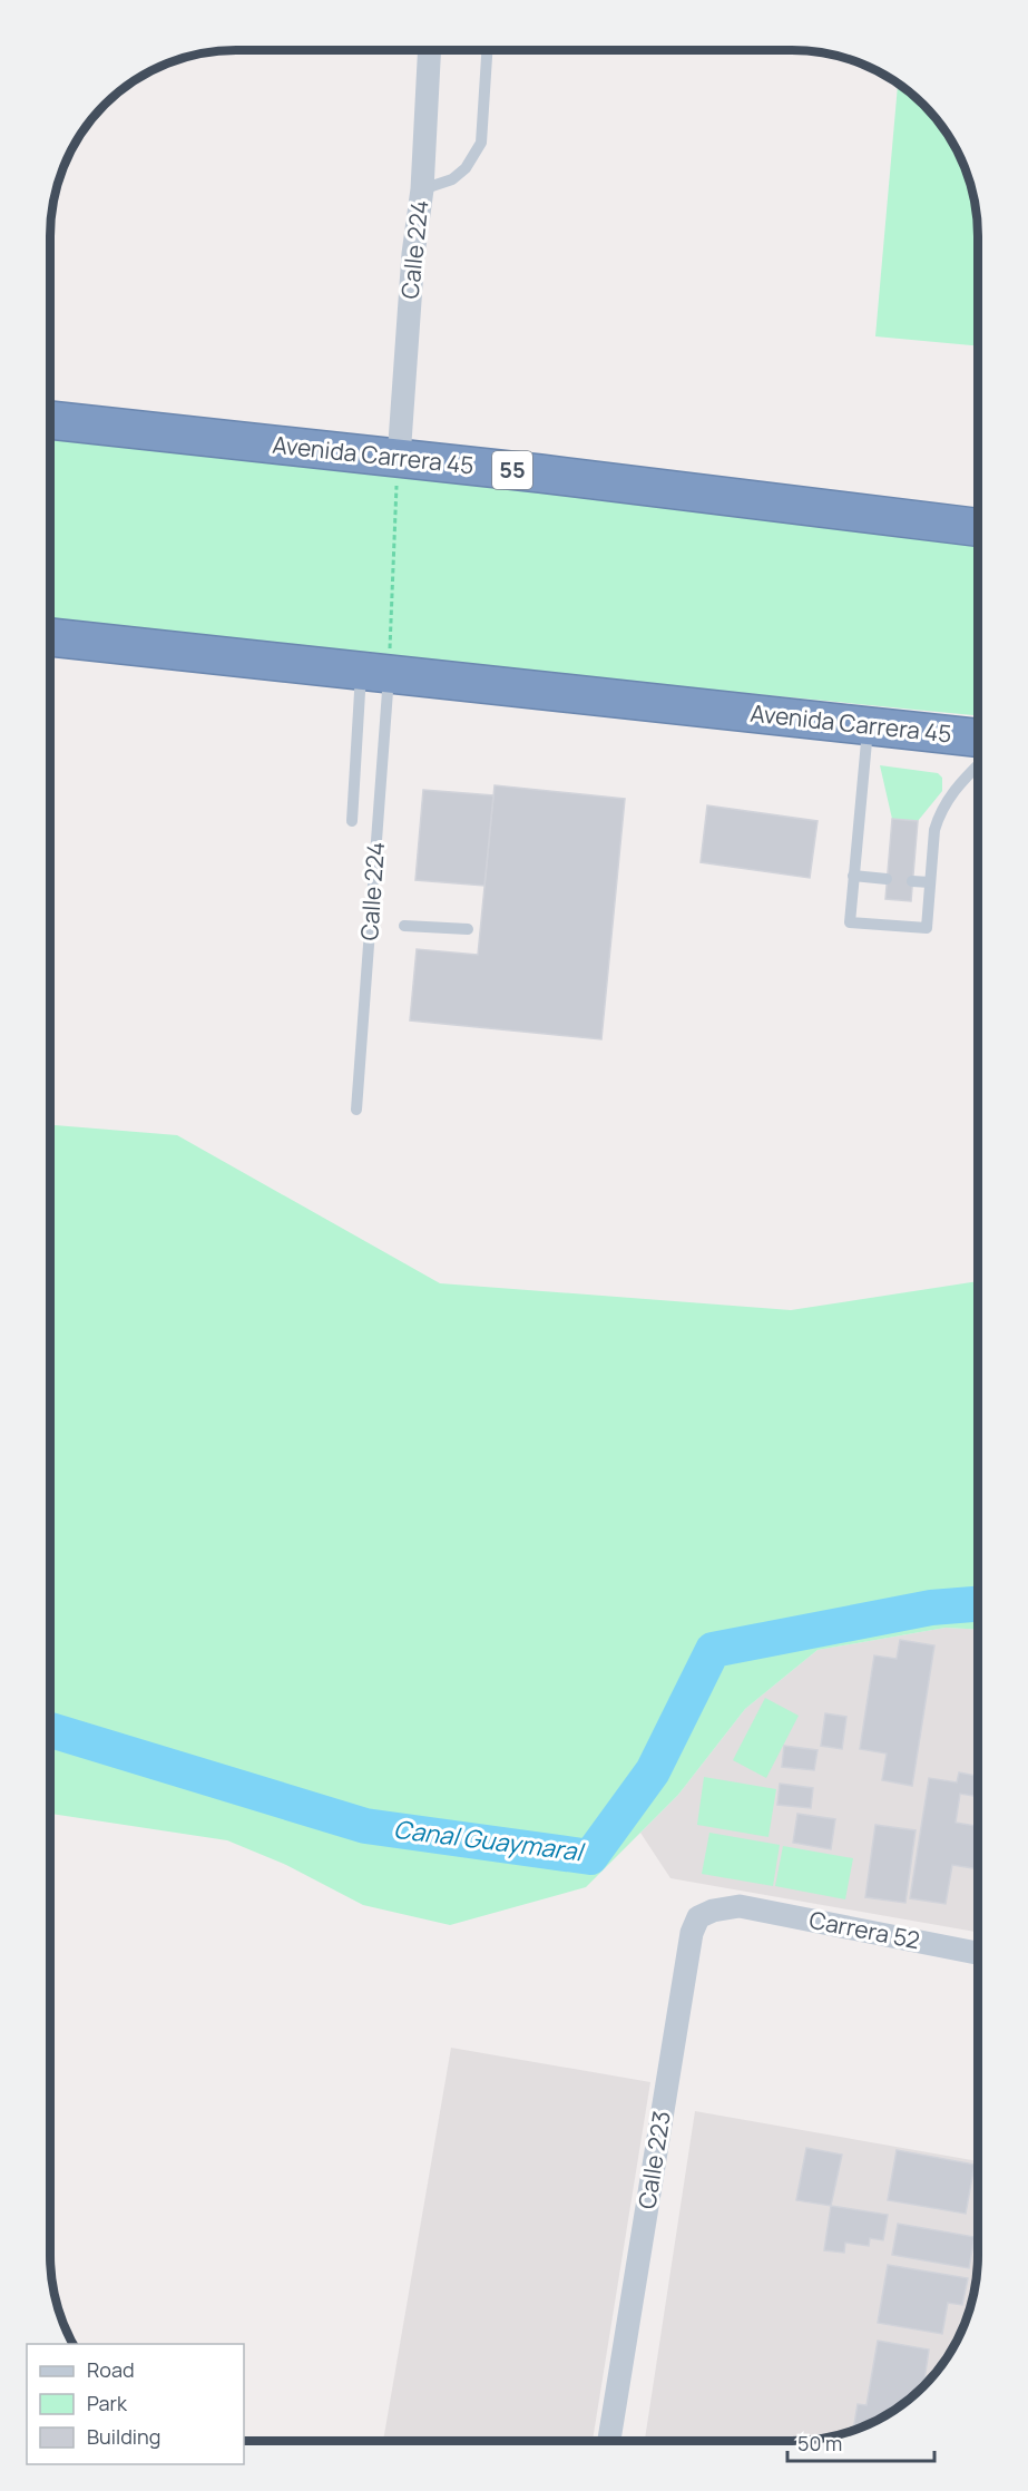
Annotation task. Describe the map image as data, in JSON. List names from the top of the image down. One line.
{"streets":{"highway":["Avenida Carrera 45","55"],"street":["Calle 224","Carrera 52","Calle 223"]},"crossings":[["Calle 224","Avenida Carrera 45"],["Carrera 52","Calle 223"]],"water":["Canal Guaymaral"],"legend":["Road","Park","Building"],"scale_bar":"50 m"}
